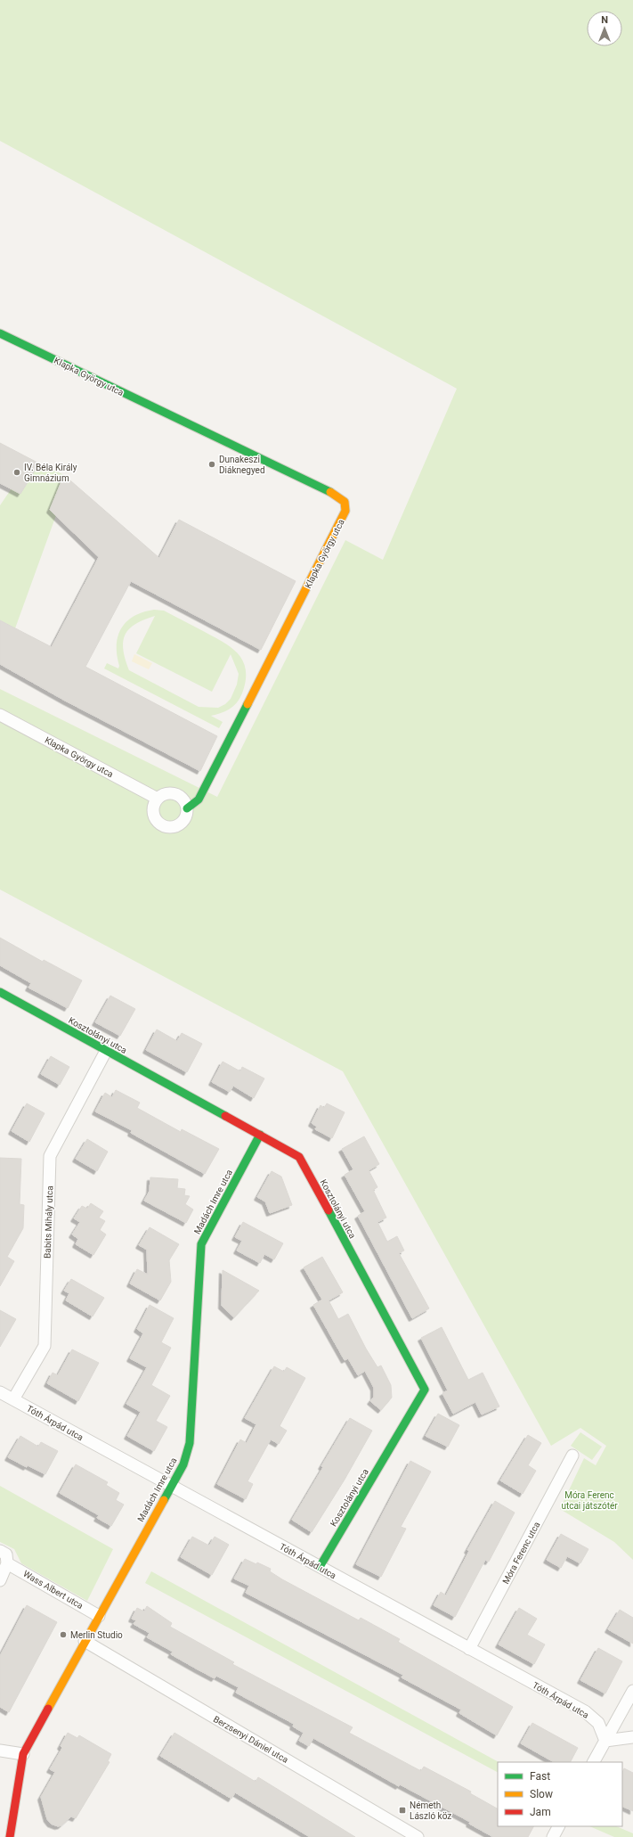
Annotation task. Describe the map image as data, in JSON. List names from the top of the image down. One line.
{"streets":{"street":["Klapka György utca","Kosztolányi utca","Madách Imre utca","Babits Mihály utca","Tóth Árpád utca","Móra Ferenc utca","Wass Albert utca","Berzsenyi Dániel utca"]},"crossings":[["Kosztolányi utca","Madách Imre utca"],["Kosztolányi utca","Babits Mihály utca"],["Kosztolányi utca","Tóth Árpád utca"],["Madách Imre utca","Tóth Árpád utca"],["Madách Imre utca","Wass Albert utca"],["Madách Imre utca","Berzsenyi Dániel utca"],["Babits Mihály utca","Tóth Árpád utca"],["Tóth Árpád utca","Móra Ferenc utca"]],"parks":["Móra Ferenc utcai játszótér"],"places":{"other":["Dunakeszi Diáknegyed","IV. Béla Király Gimnázium","Merlin Studio"],"transit":["Németh László köz"]},"legend":["Fast","Slow","Jam"],"north":"top"}
